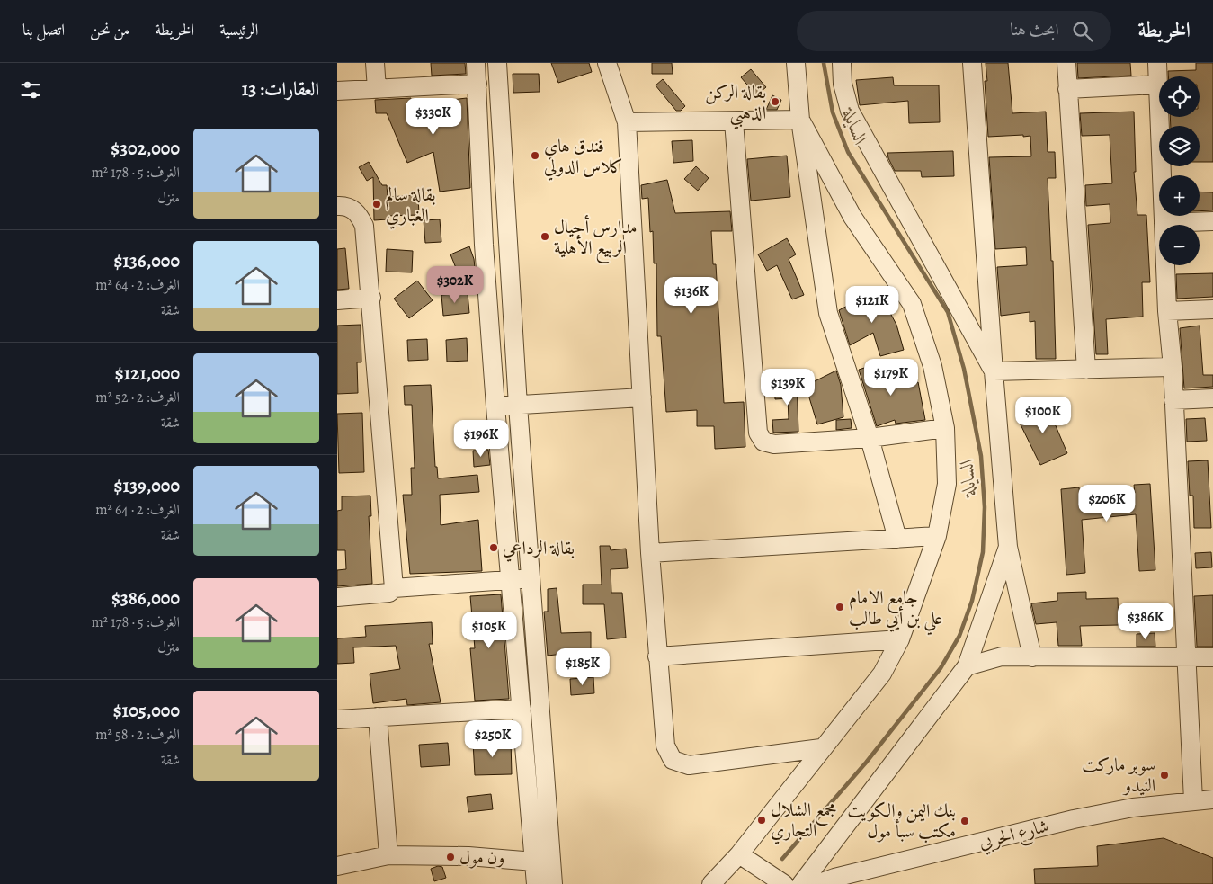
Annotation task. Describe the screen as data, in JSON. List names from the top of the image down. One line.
{"streets":{"street":["شارع الحربي"]},"water":["السايلة"],"places":["بقالة الركن الذهبي","فندق هاي كلاس الدولي","بقالة سالم الغباري","مدارس أجيال الربيع الأهلية","بقالة الرداعي","جامع الامام علي بن أيي طالب","سوبر ماركت النيدو","مجمع الشلال التجاري","بنك اليمن والكويت مكتب سبأ مول","ون مول"],"page":{"header":"الخريطة","search":"ابحث هنا","nav":["الرئيسية","الخريطة","من نحن","اتصل بنا"],"heading":"العقارات: 13","map_buttons":["+","−"],"price":["$330K","$302K","$136K","$121K","$179K","$139K","$100K","$196K","$206K","$386K","$105K","$185K","$250K"],"list":[{"name":"$302,000","note":"الغرف: 5 · 178 m² · منزل"},{"name":"$136,000","note":"الغرف: 2 · 64 m² · شقة"},{"name":"$121,000","note":"الغرف: 2 · 52 m² · شقة"},{"name":"$139,000","note":"الغرف: 2 · 64 m² · شقة"},{"name":"$386,000","note":"الغرف: 5 · 178 m² · منزل"},{"name":"$105,000","note":"الغرف: 2 · 58 m² · شقة"}]}}
